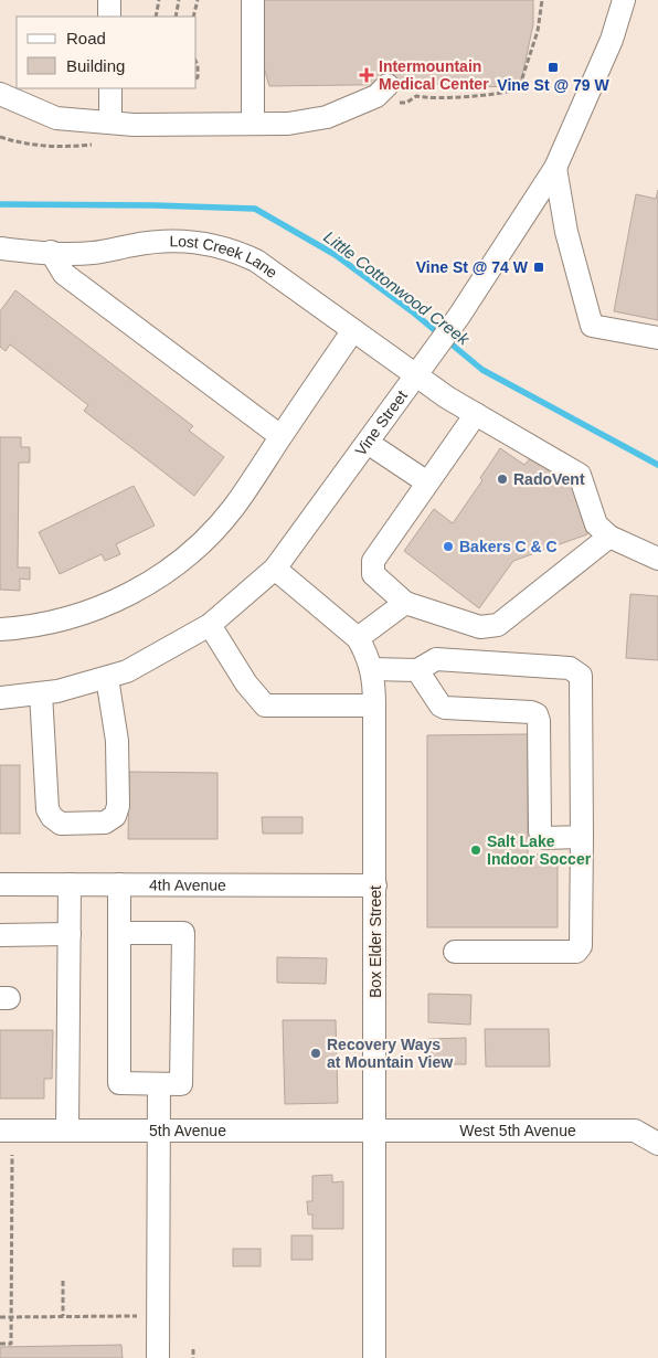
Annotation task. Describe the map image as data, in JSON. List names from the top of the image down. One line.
{"streets":{"street":["Lost Creek Lane","Vine Street","4th Avenue","Box Elder Street","5th Avenue","West 5th Avenue"]},"crossings":[["Lost Creek Lane","Vine Street"],["Vine Street","Box Elder Street"],["4th Avenue","Box Elder Street"],["Box Elder Street","5th Avenue"],["Box Elder Street","West 5th Avenue"],["5th Avenue","West 5th Avenue"]],"water":["Little Cottonwood Creek"],"places":{"transit":["Vine St @ 79 W","Vine St @ 74 W"],"health":["Intermountain Medical Center"],"other":["RadoVent","Bakers C & C","Salt Lake Indoor Soccer","Recovery Ways at Mountain View"]},"legend":["Road","Building"]}
